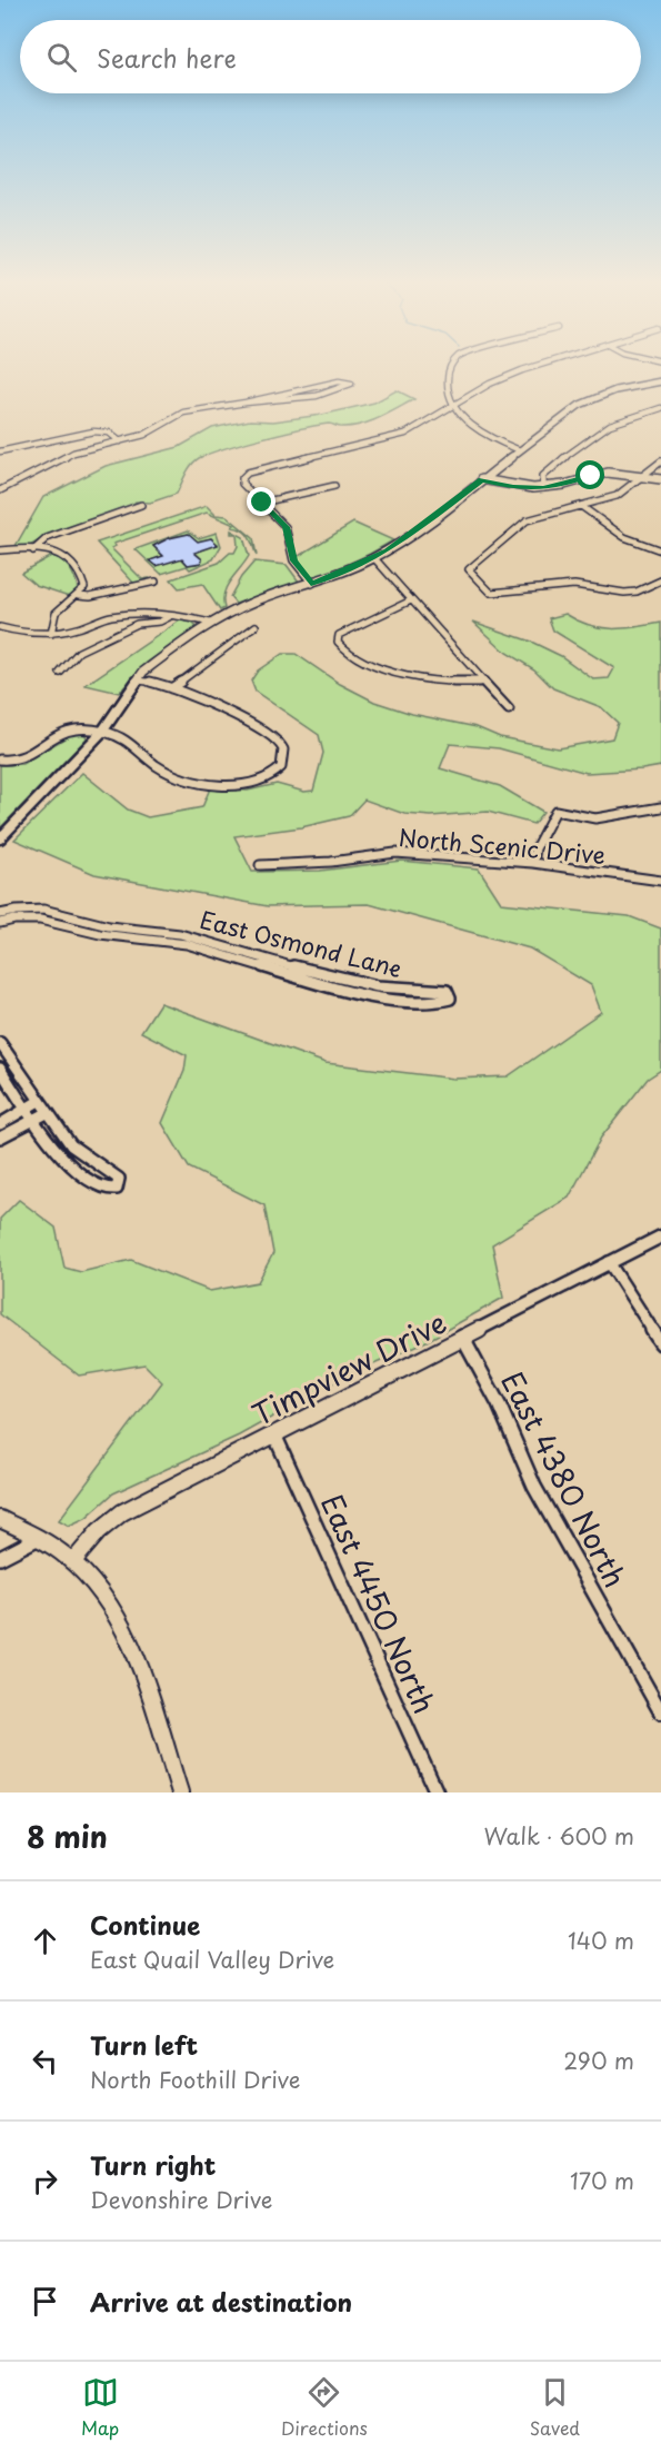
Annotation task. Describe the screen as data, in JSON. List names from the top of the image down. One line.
{"streets":{"street":["North Scenic Drive","East Osmond Lane","Timpview Drive","East 4380 North","East 4450 North"]},"crossings":[["Timpview Drive","East 4380 North"],["Timpview Drive","East 4450 North"]],"page":{"search":"Search here","heading":["8 min","Walk · 600 m"],"list":[["Continue","East Quail Valley Drive","140 m"],["Turn left","North Foothill Drive","290 m"],["Turn right","Devonshire Drive","170 m"],"Arrive at destination"],"nav":["Map","Directions","Saved"]}}
